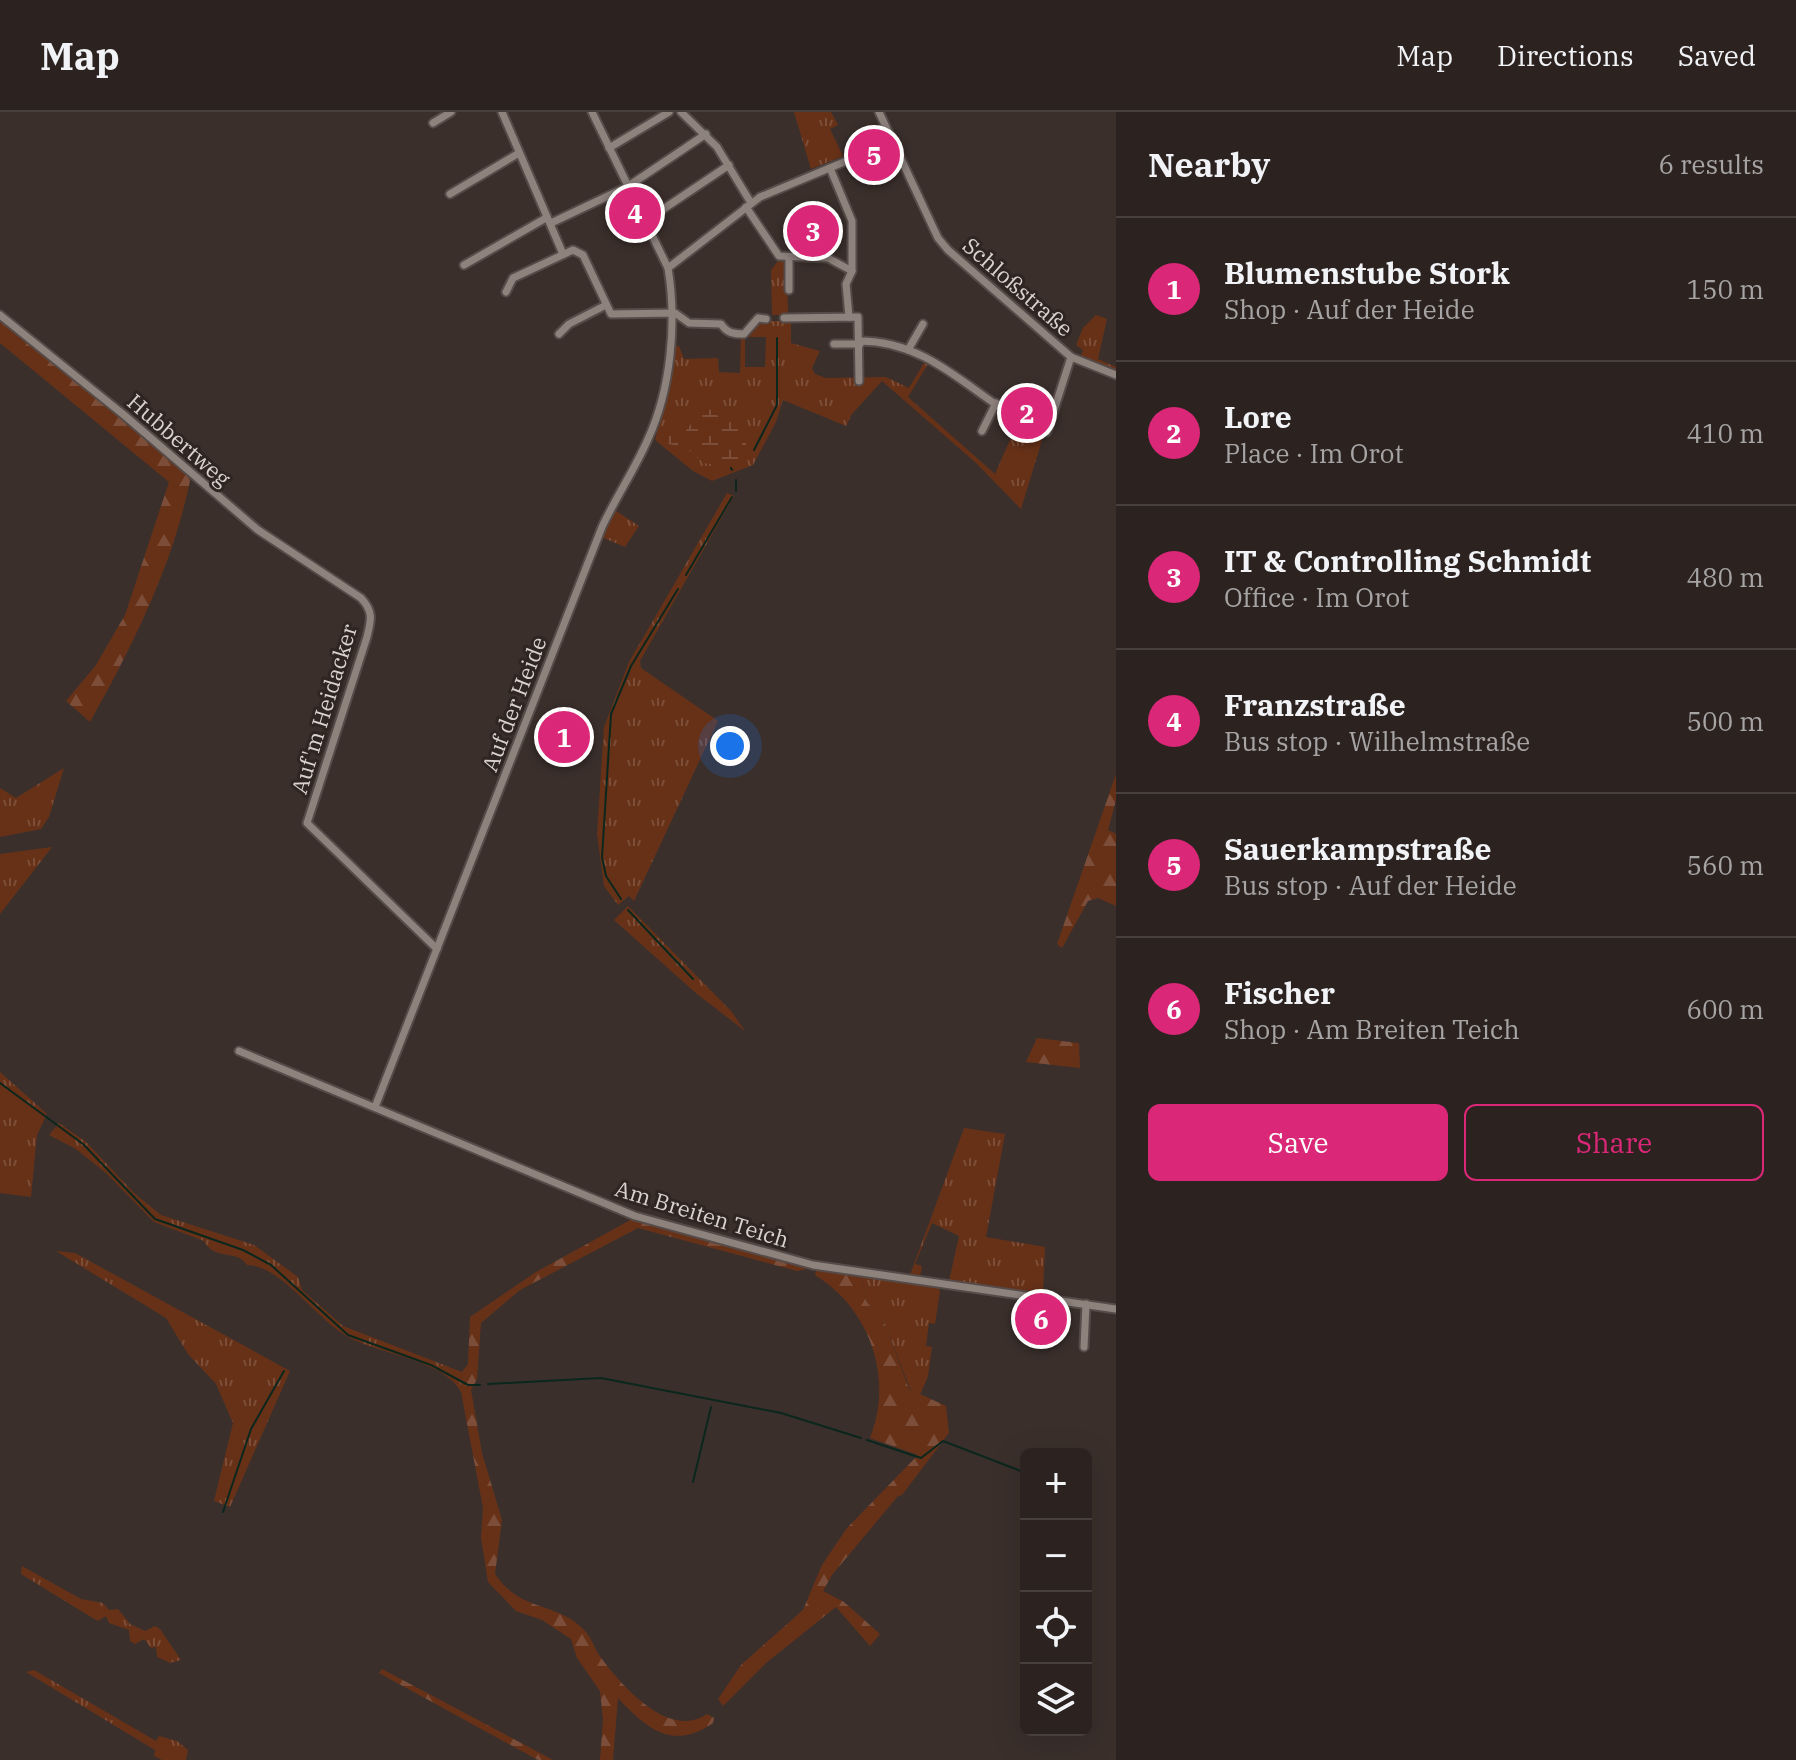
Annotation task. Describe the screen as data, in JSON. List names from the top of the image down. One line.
{"streets":{"street":["Schloßstraße","Hubbertweg","Auf der Heide","Auf'm Heidacker","Am Breiten Teich"]},"crossings":[["Hubbertweg","Auf'm Heidacker"],["Auf der Heide","Auf'm Heidacker"],["Auf der Heide","Am Breiten Teich"]],"page":{"header":"Map","nav":["Map","Directions","Saved"],"heading":["Nearby","6 results"],"pins":["5","4","3","2","1","6"],"list":[{"mark":"1","name":"Blumenstube Stork","note":"Shop · Auf der Heide","value":"150 m"},{"mark":"2","name":"Lore","note":"Place · Im Orot","value":"410 m"},{"mark":"3","name":"IT & Controlling Schmidt","note":"Office · Im Orot","value":"480 m"},{"mark":"4","name":"Franzstraße","note":"Bus stop · Wilhelmstraße","value":"500 m"},{"mark":"5","name":"Sauerkampstraße","note":"Bus stop · Auf der Heide","value":"560 m"},{"mark":"6","name":"Fischer","note":"Shop · Am Breiten Teich","value":"600 m"}],"buttons":["Save","Share"],"map_buttons":["+","−"]}}
